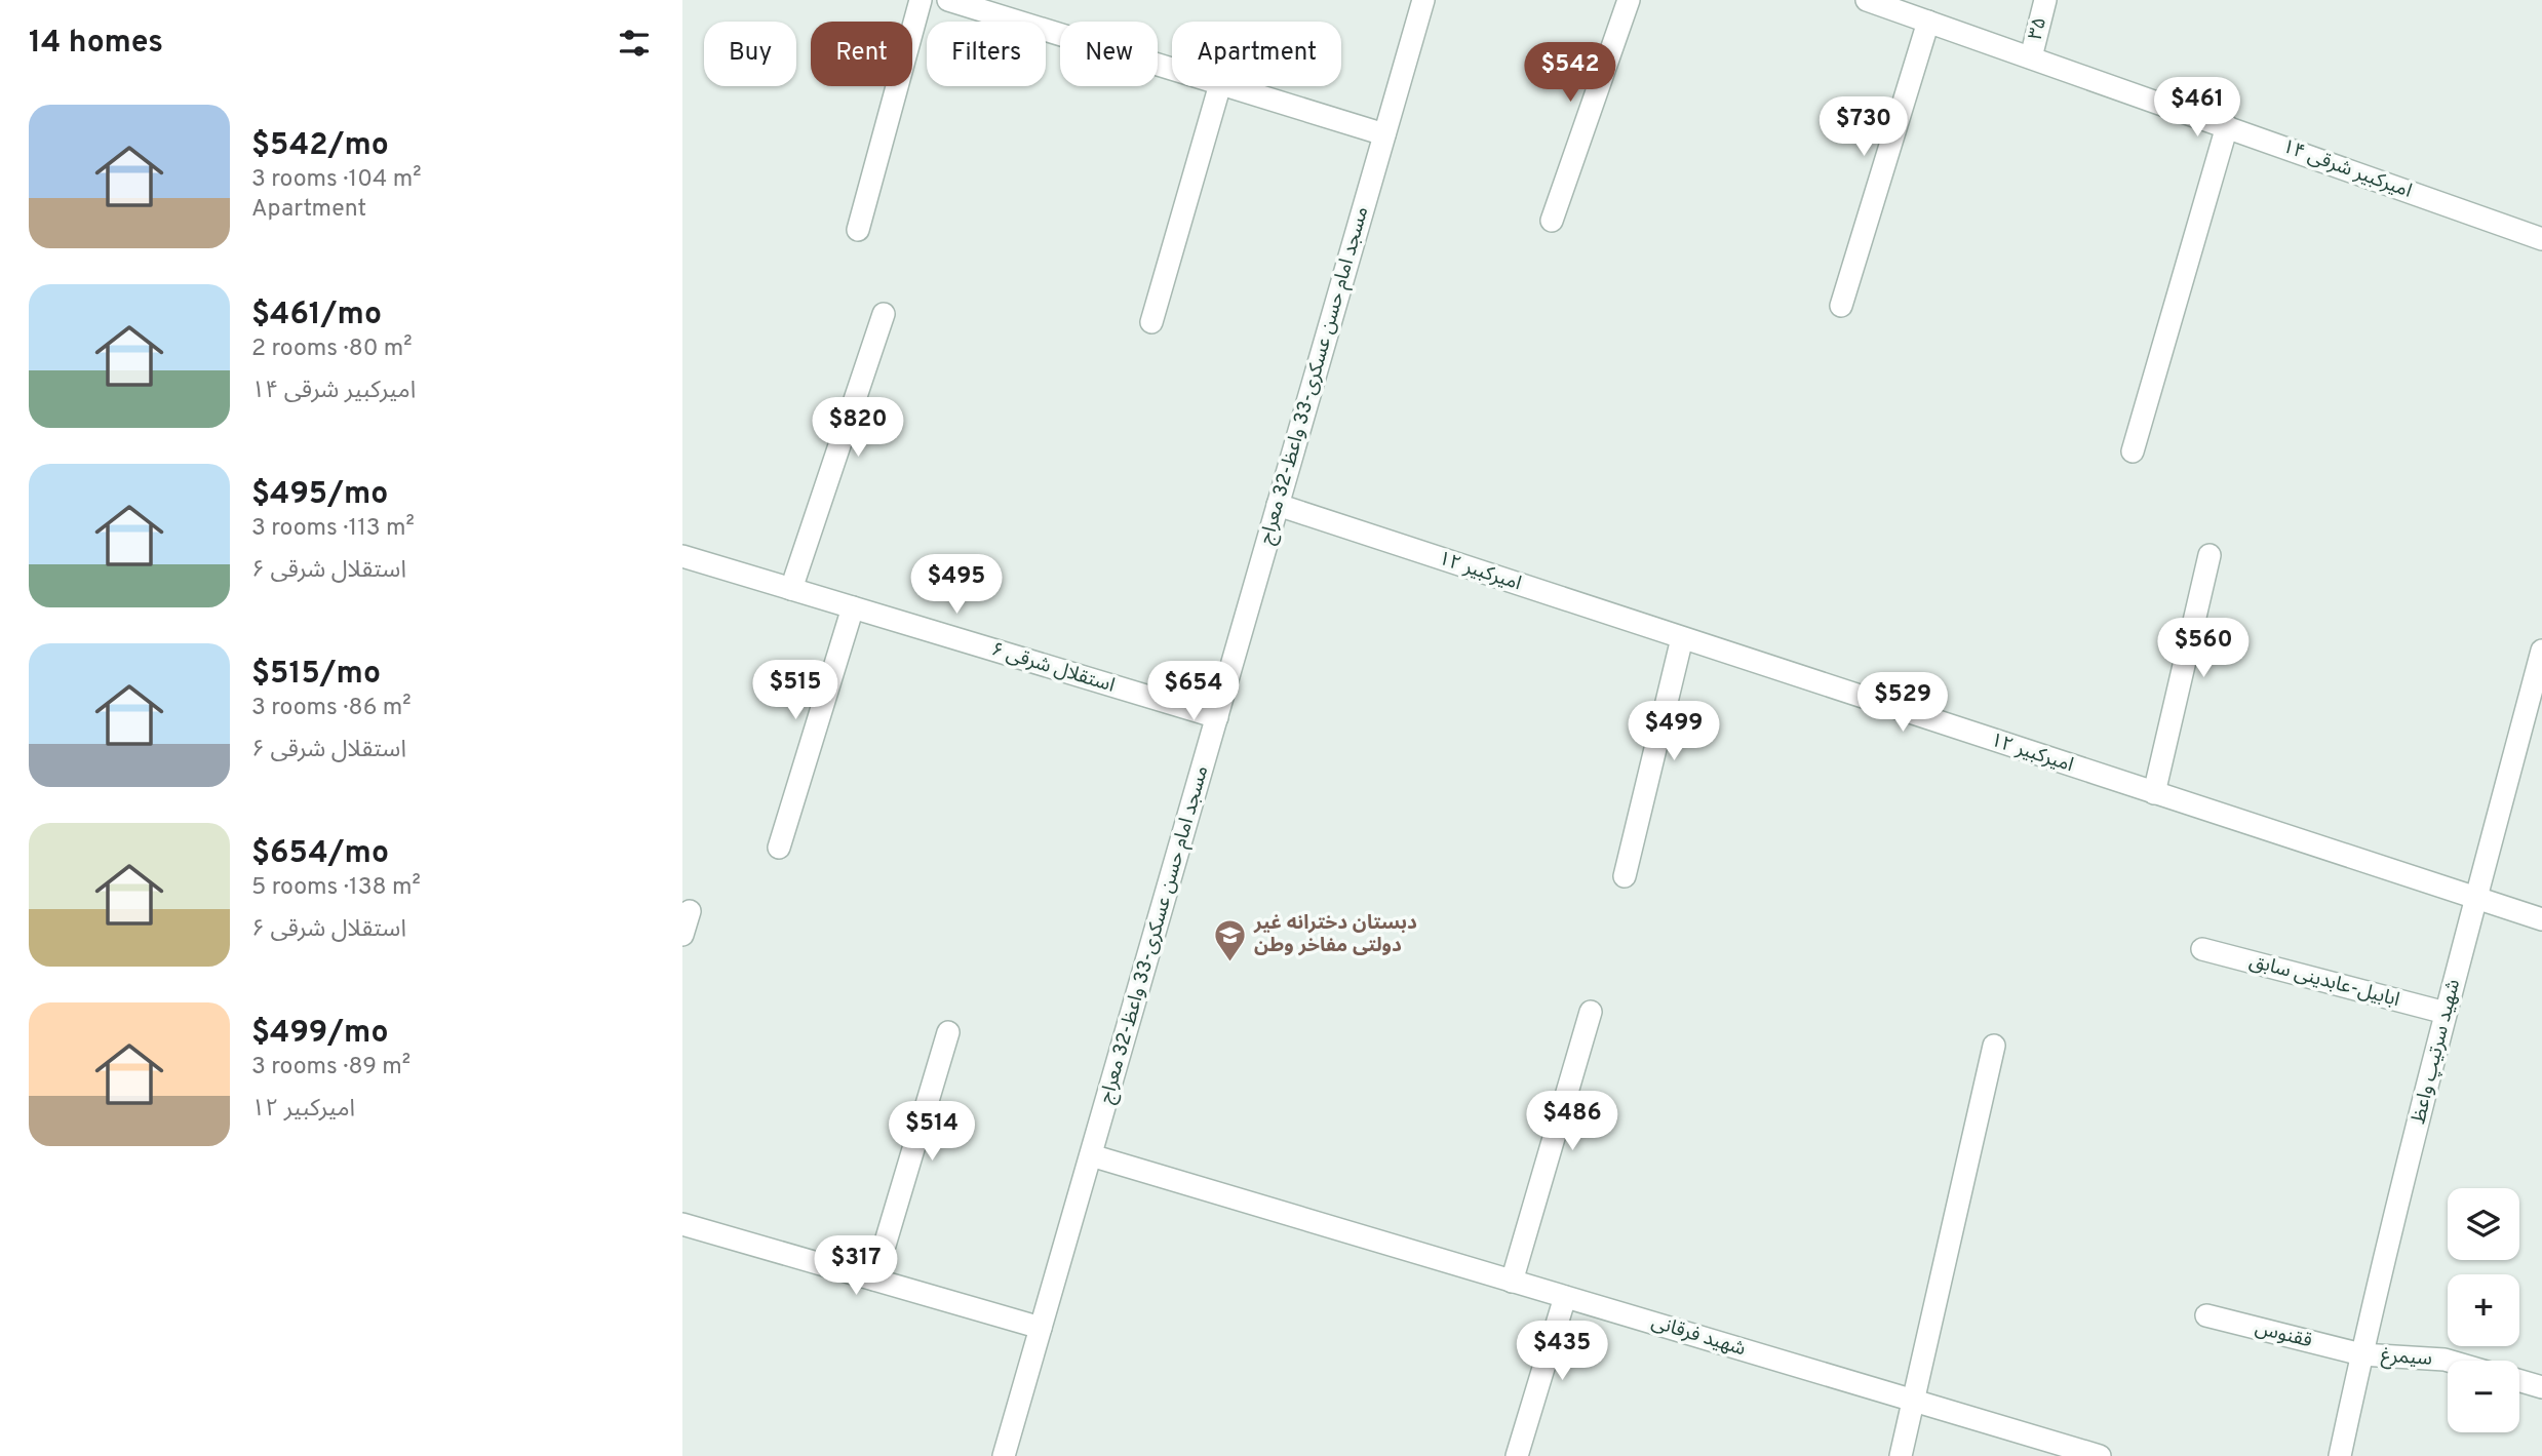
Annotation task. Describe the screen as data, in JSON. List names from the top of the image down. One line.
{"streets":{"street":["۳۵","۱۴ امیرکبیر شرقی","مسجد امام حسن عسکری-33 واعظ-32 معراج","امیرکبیر ۱۲","استقلال شرقی ۶","ابابیل-عابدینی سابق","شهید سرتیپ واعظ","ققنوس","شهید فرقانی","سیمرغ"]},"crossings":[["۳۵","۱۴ امیرکبیر شرقی"],["مسجد امام حسن عسکری-33 واعظ-32 معراج","امیرکبیر ۱۲"],["مسجد امام حسن عسکری-33 واعظ-32 معراج","استقلال شرقی ۶"],["مسجد امام حسن عسکری-33 واعظ-32 معراج","شهید فرقانی"],["امیرکبیر ۱۲","شهید سرتیپ واعظ"],["ابابیل-عابدینی سابق","شهید سرتیپ واعظ"],["شهید سرتیپ واعظ","ققنوس"],["شهید سرتیپ واعظ","سیمرغ"],["ققنوس","سیمرغ"]],"places":{"school or university":["دبستان دخترانه غیر دولتی مفاخر وطن"]},"page":{"heading":"14 homes","chip":["Buy","Rent","Filters","New","Apartment"],"price":["$542","$461","$730","$820","$495","$560","$515","$654","$529","$499","$486","$514","$317","$435"],"list":[{"name":"$542/mo","note":"3 rooms · 104 m² · Apartment"},{"name":"$461/mo","note":"2 rooms · 80 m² · ۱۴ امیرکبیر شرقی"},{"name":"$495/mo","note":"3 rooms · 113 m² · استقلال شرقی ۶"},{"name":"$515/mo","note":"3 rooms · 86 m² · استقلال شرقی ۶"},{"name":"$654/mo","note":"5 rooms · 138 m² · استقلال شرقی ۶"},{"name":"$499/mo","note":"3 rooms · 89 m² · امیرکبیر ۱۲"}],"map_buttons":["+","−"]}}
